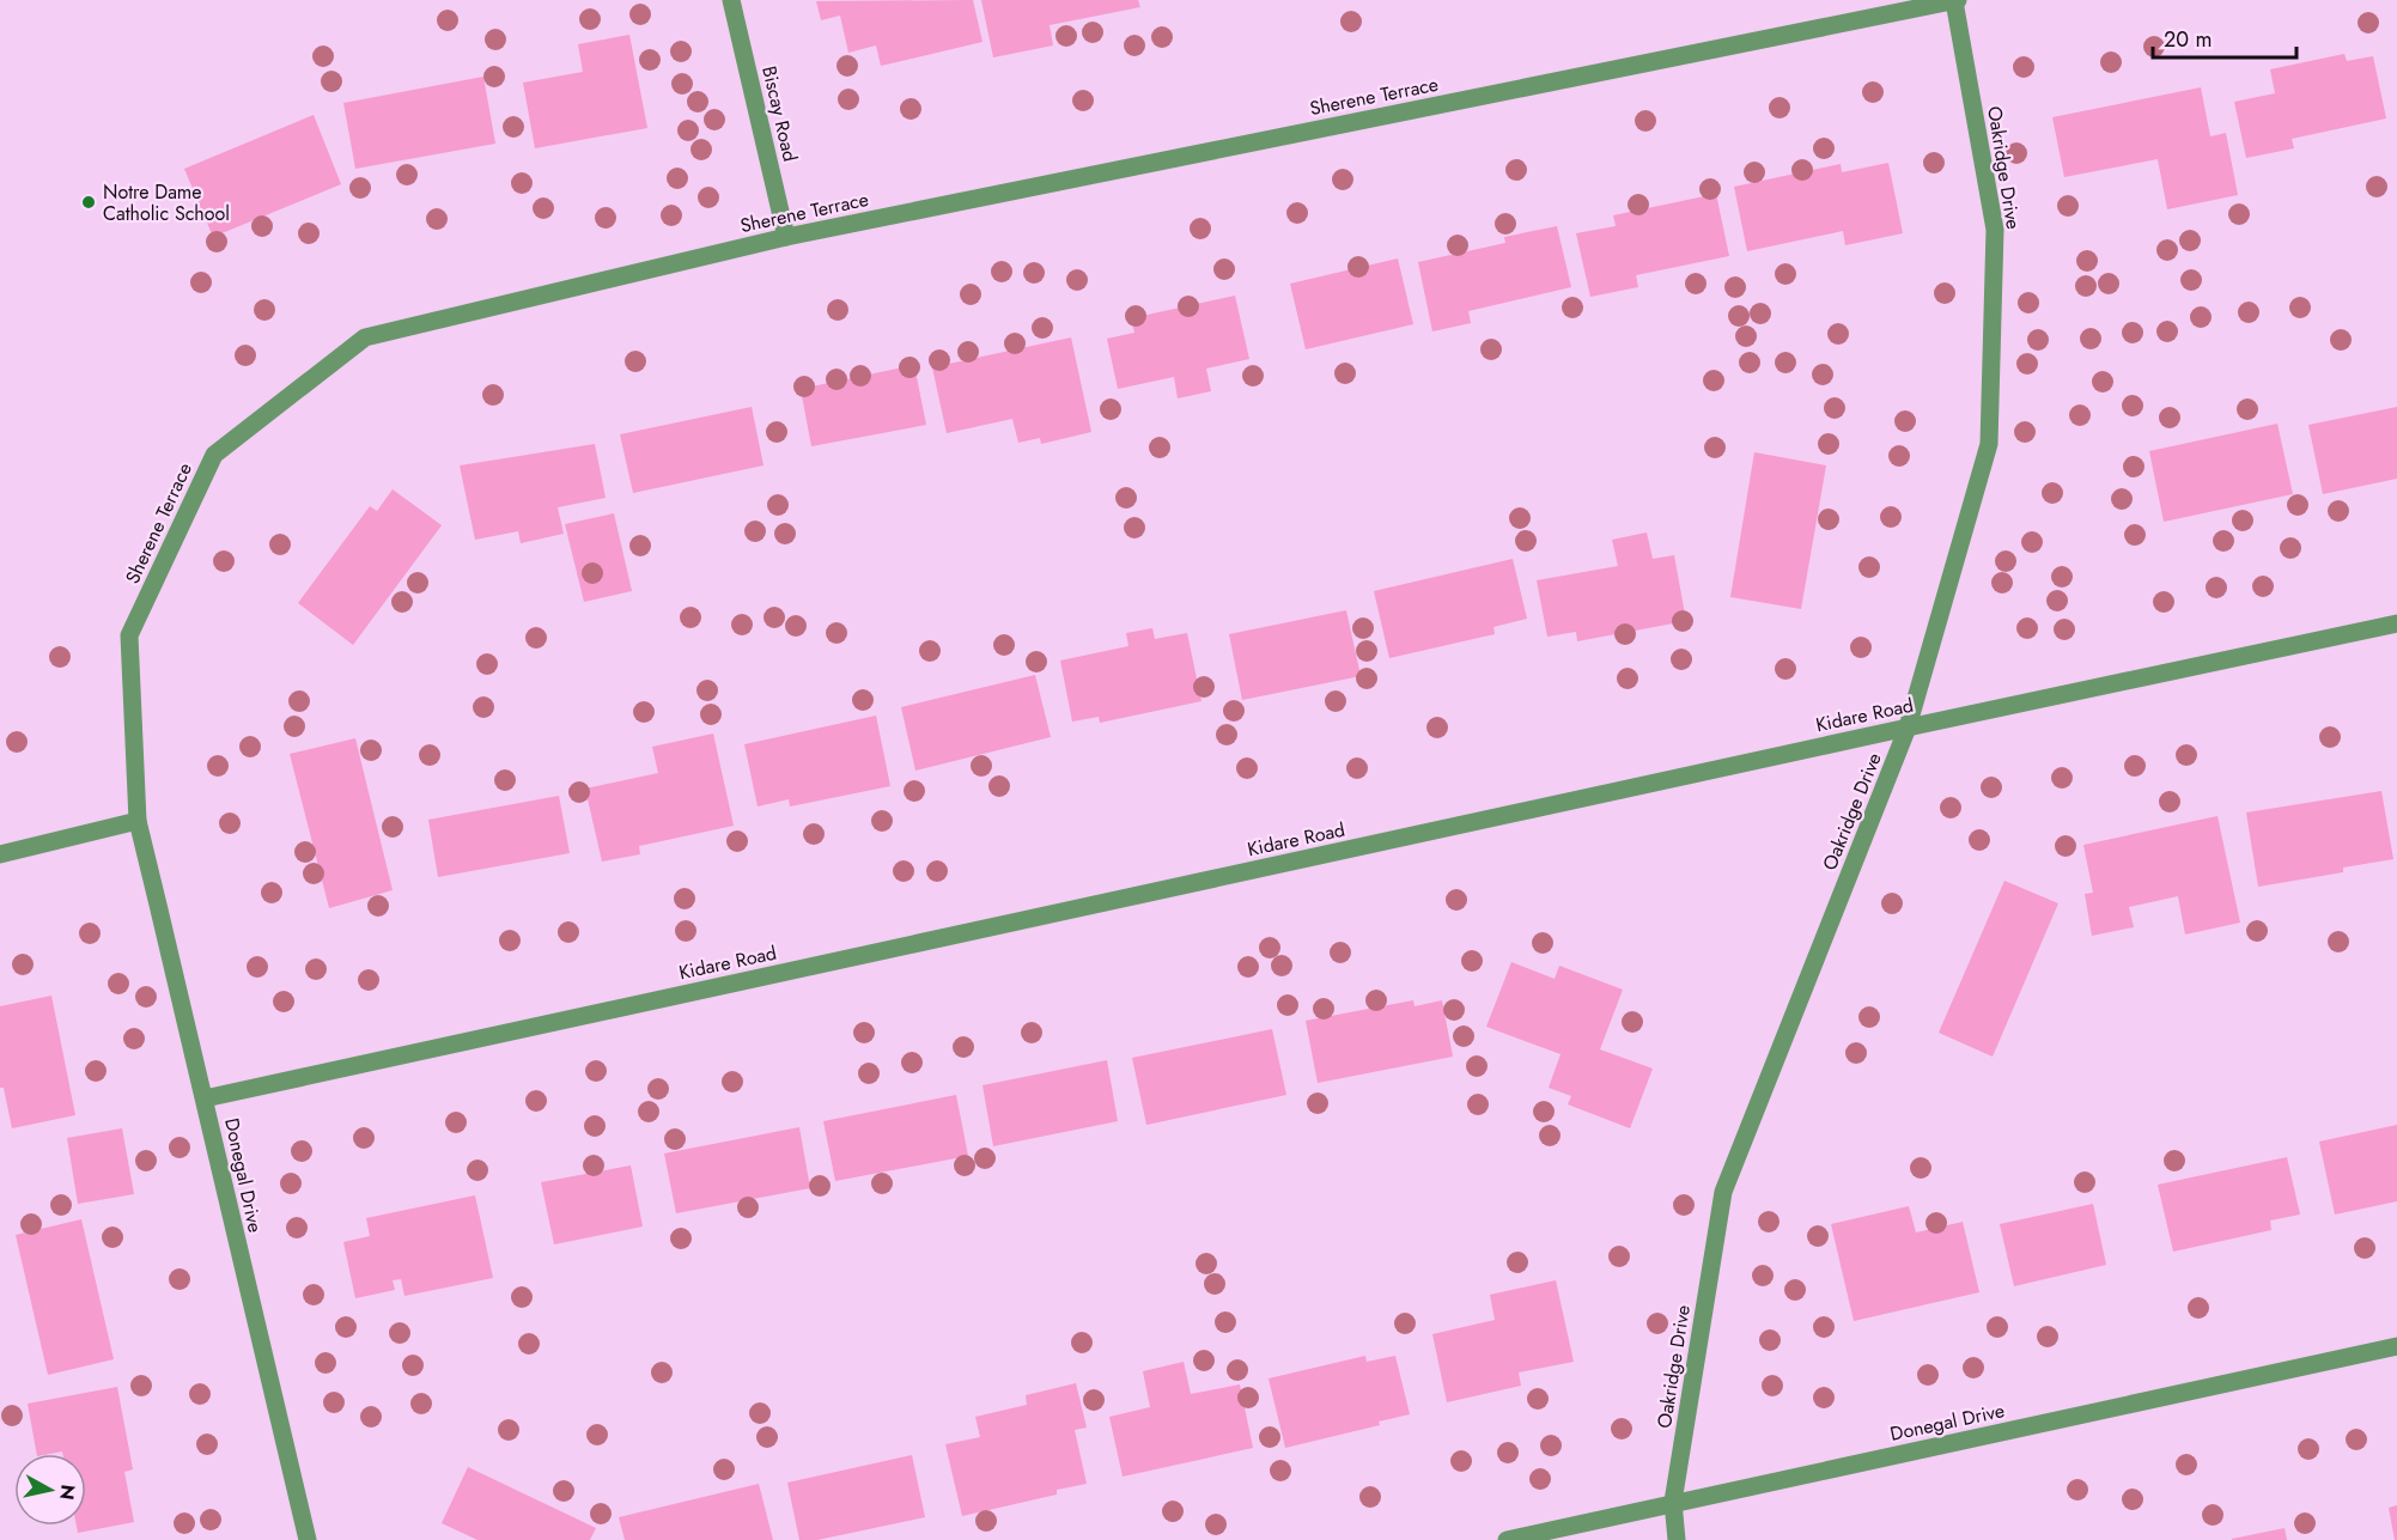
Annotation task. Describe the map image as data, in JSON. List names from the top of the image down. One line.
{"streets":{"street":["Sherene Terrace","Biscay Road","Oakridge Drive","Kidare Road","Donegal Drive"]},"crossings":[["Sherene Terrace","Biscay Road"],["Sherene Terrace","Oakridge Drive"],["Sherene Terrace","Donegal Drive"],["Oakridge Drive","Kidare Road"],["Oakridge Drive","Donegal Drive"],["Kidare Road","Donegal Drive"]],"places":["Notre Dame Catholic School"],"scale_bar":"20 m","north":"right"}
